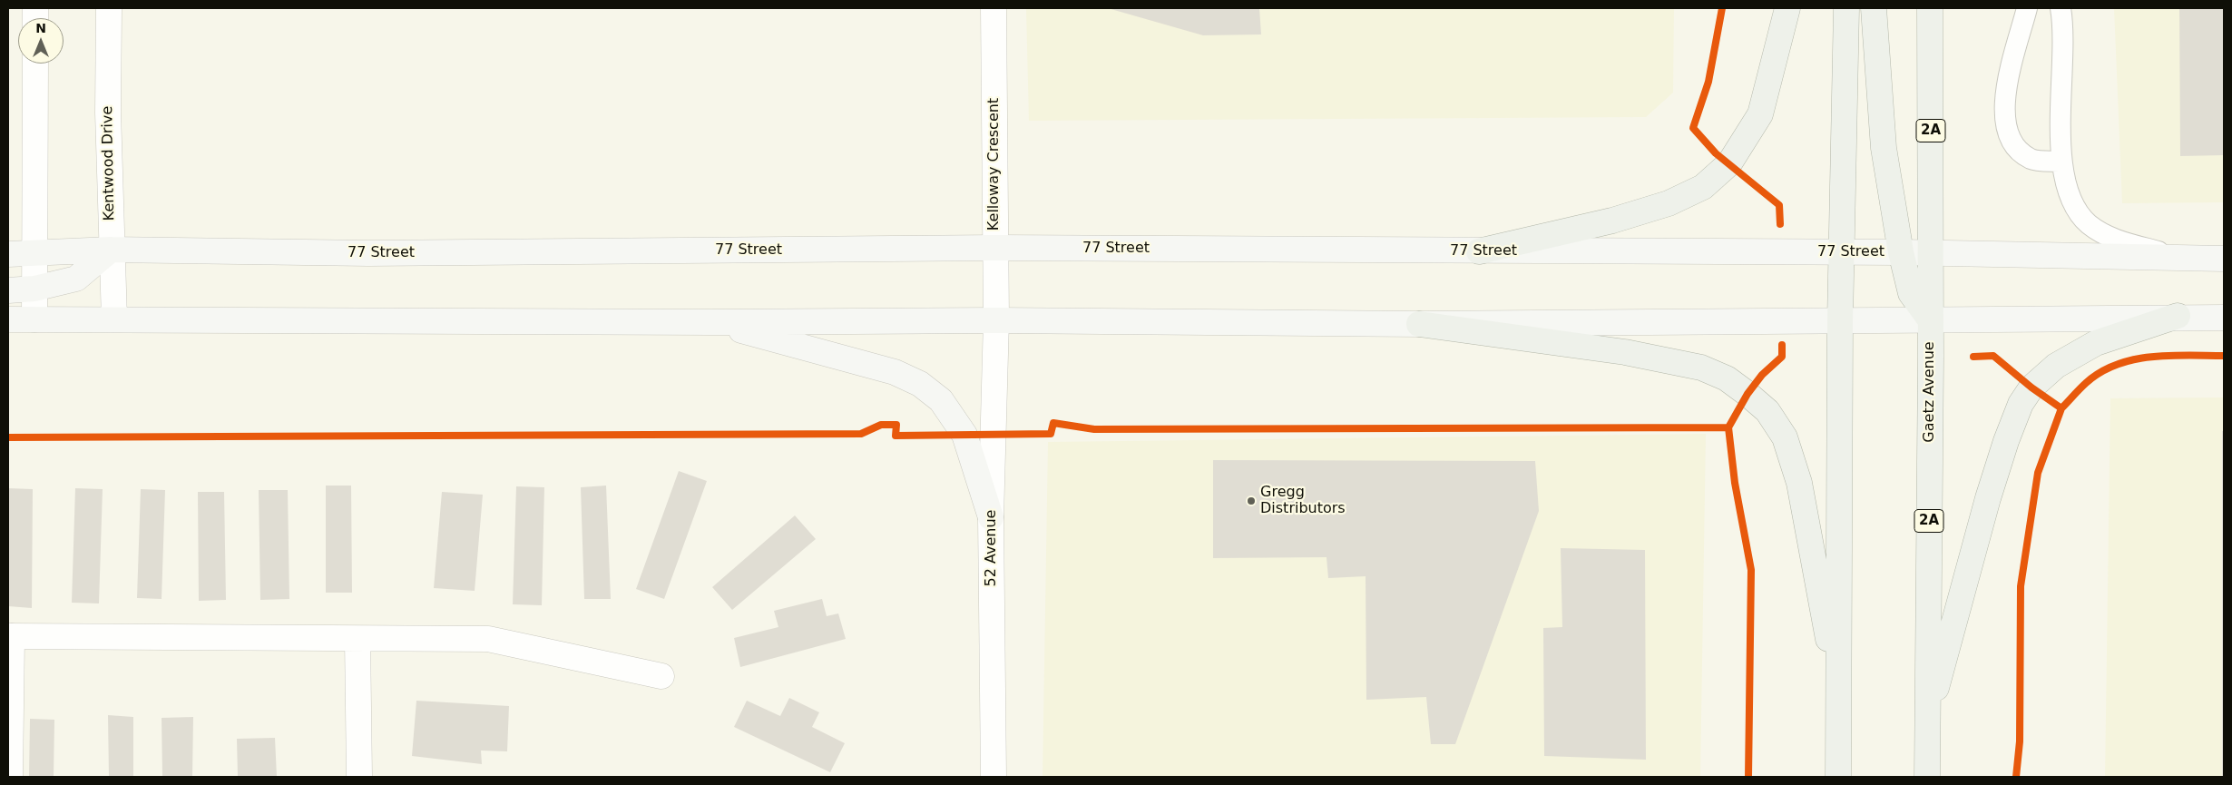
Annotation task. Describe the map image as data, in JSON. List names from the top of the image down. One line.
{"streets":{"main road":["2A","77 Street","Gaetz Avenue"],"street":["Kentwood Drive","Kelloway Crescent","52 Avenue"]},"crossings":[["Kentwood Drive","77 Street"],["Kelloway Crescent","77 Street"],["Kelloway Crescent","52 Avenue"],["77 Street","Gaetz Avenue"]],"places":["Gregg Distributors"],"north":"top"}
